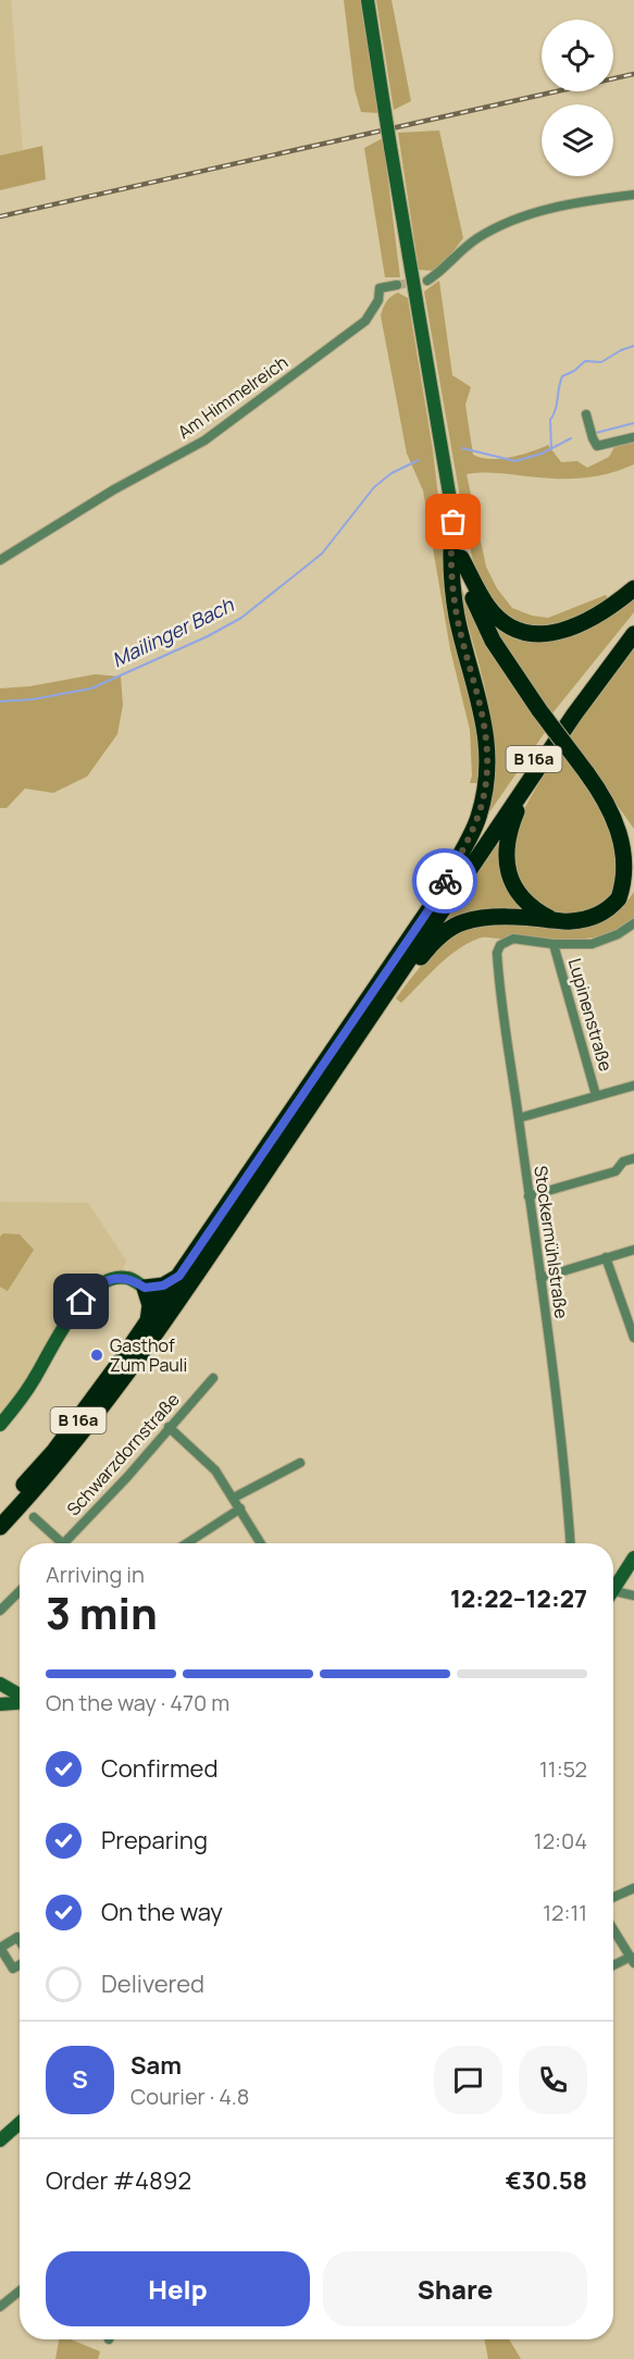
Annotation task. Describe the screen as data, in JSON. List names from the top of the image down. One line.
{"streets":{"highway":["B 16a"],"street":["Am Himmelreich","Lupinenstraße","Stockermühlstraße","Schwarzdornstraße"]},"crossings":[["Lupinenstraße","Stockermühlstraße"]],"water":["Mailinger Bach"],"places":["Gasthof Zum Pauli"],"page":{"heading":["3 min","Arriving in","12:22–12:27"],"panel":["Sam","Courier · 4.8","Order #4892","€30.58"],"bar":"On the way · 470 m","list":[["Confirmed","11:52"],["Preparing","12:04"],["On the way","12:11"],"Delivered"],"round":"S","buttons":["Help","Share"]}}
